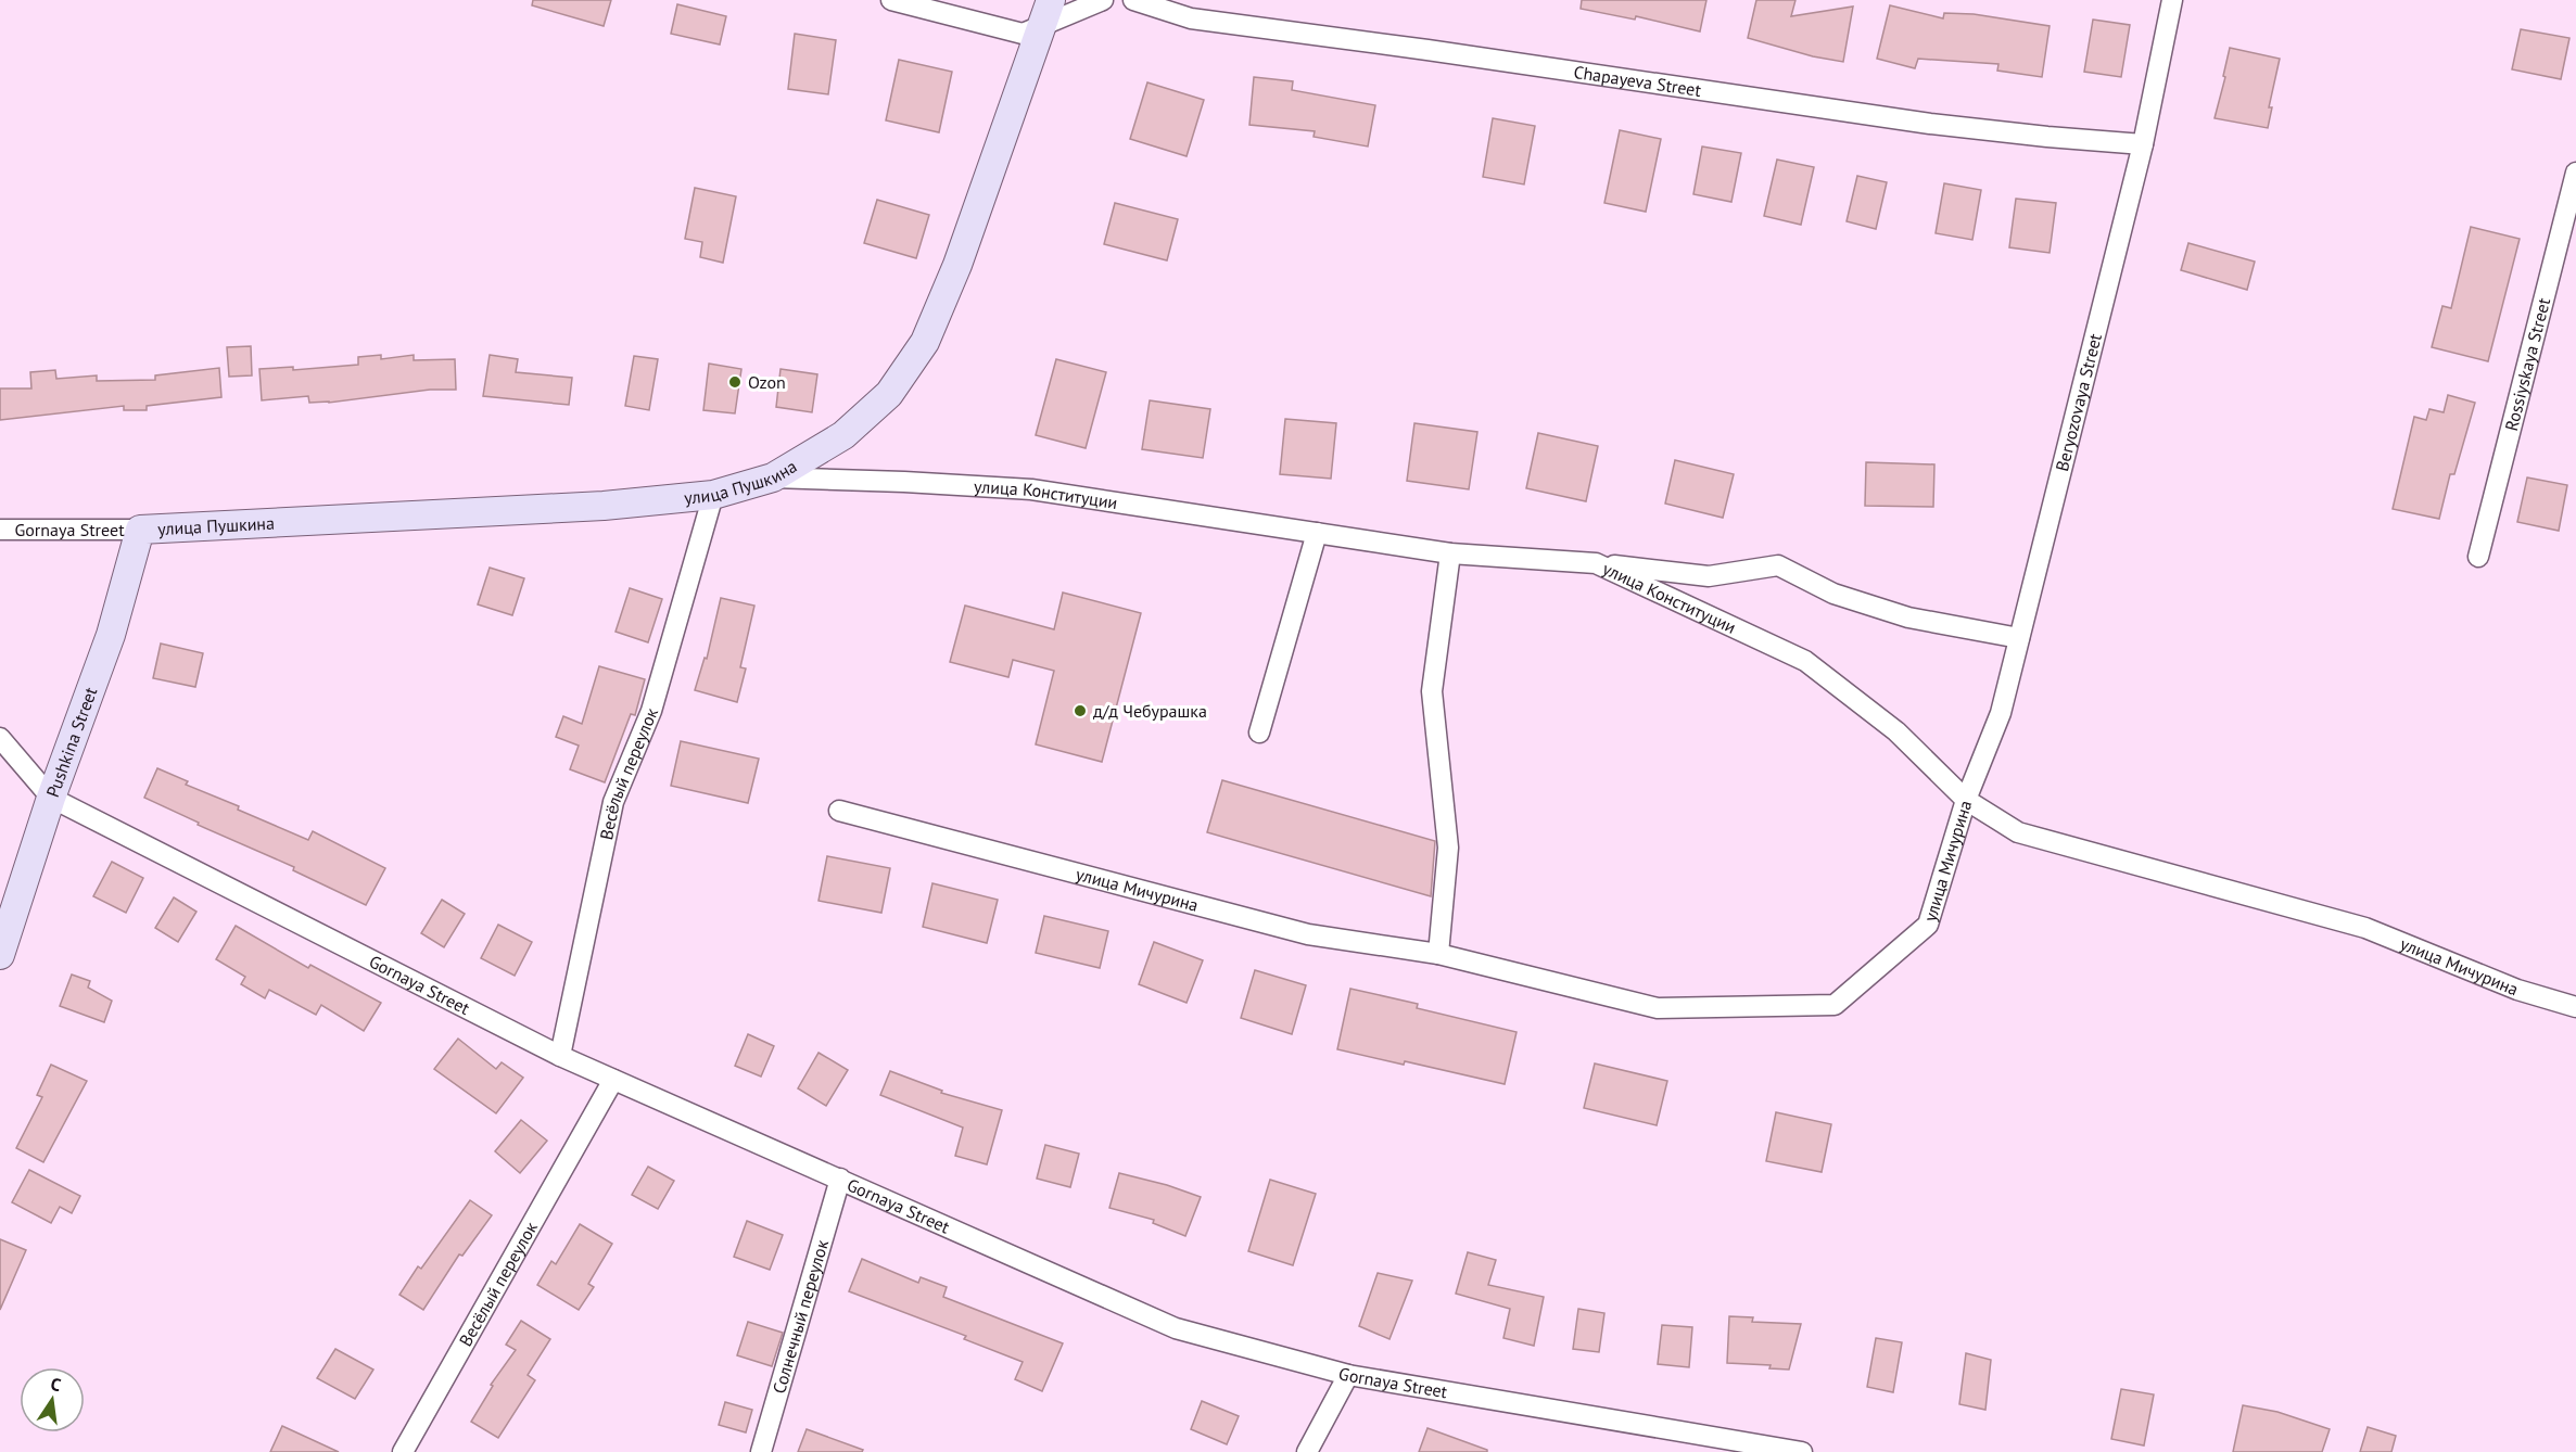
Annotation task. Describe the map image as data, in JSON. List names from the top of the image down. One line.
{"streets":{"main road":["улица Пушкина","Pushkina Street"],"street":["Chapayeva Street","Rossiyskaya Street","Beryozovaya Street","улица Конституции","Gornaya Street","Весёлый переулок","улица Мичурина","Солнечный переулок"]},"crossings":[["Chapayeva Street","Beryozovaya Street"],["Beryozovaya Street","улица Конституции"],["Beryozovaya Street","улица Мичурина"],["улица Пушкина","улица Конституции"],["улица Пушкина","Gornaya Street"],["улица Пушкина","Pushkina Street"],["улица Пушкина","Весёлый переулок"],["улица Конституции","улица Мичурина"],["Gornaya Street","Pushkina Street"],["Gornaya Street","Весёлый переулок"],["Gornaya Street","Солнечный переулок"]],"places":["Ozon","д/д Чебурашка"],"north":"top"}
